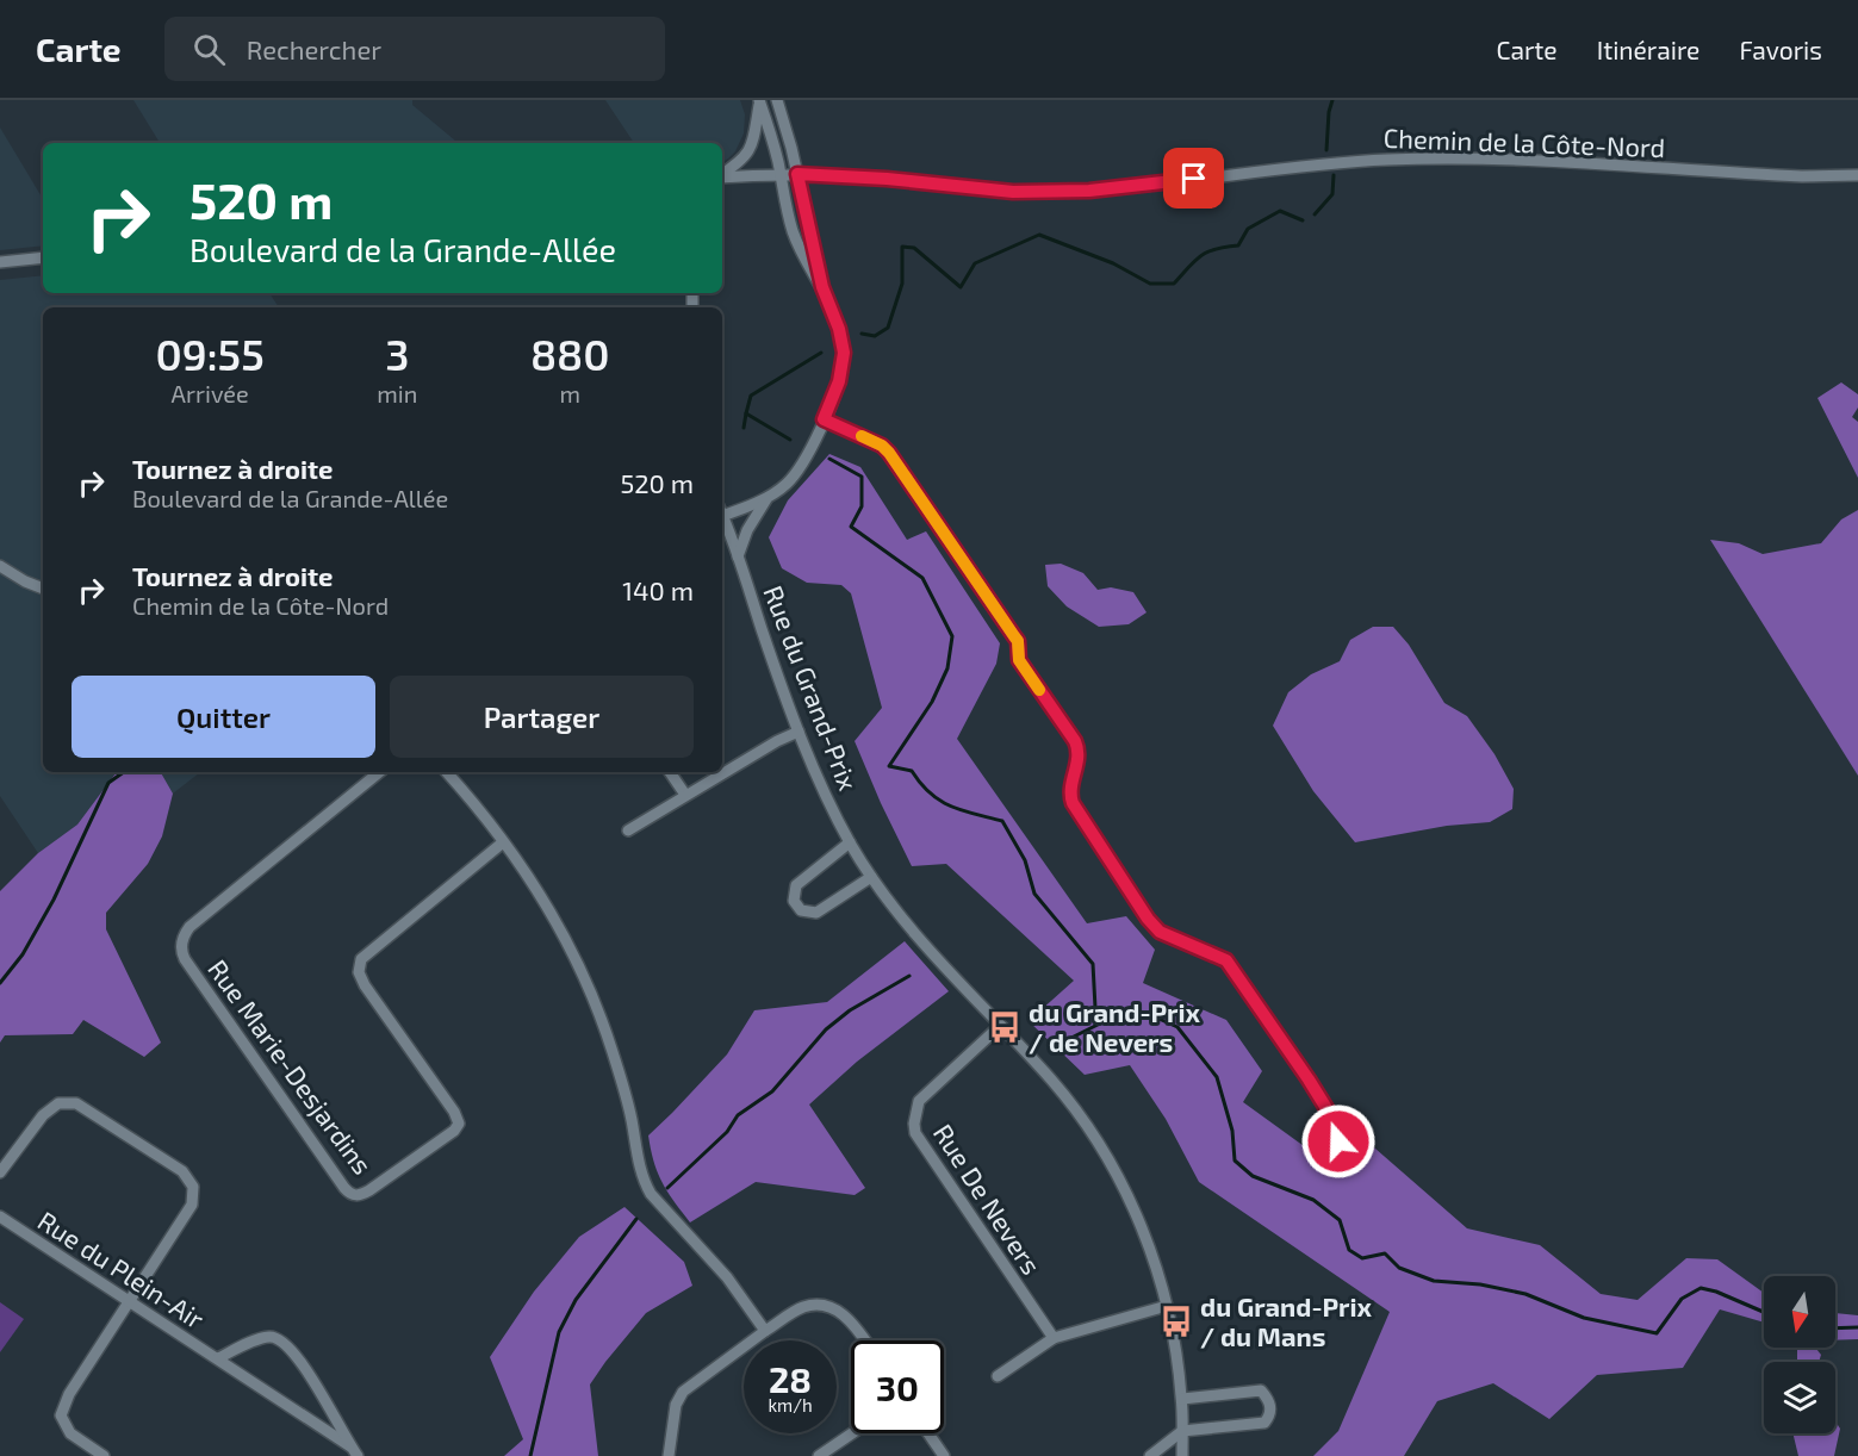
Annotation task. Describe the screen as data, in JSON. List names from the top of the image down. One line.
{"streets":{"street":["Chemin de la Côte-Nord","Rue du Grand-Prix","Rue Marie-Desjardins","Rue De Nevers","Rue du Plein-Air"]},"crossings":[["Rue du Grand-Prix","Rue De Nevers"]],"places":{"bus stop":["du Grand-Prix / de Nevers","du Grand-Prix / du Mans"]},"north":"bottom","page":{"header":"Carte","search":"Rechercher","nav":["Carte","Itinéraire","Favoris"],"turn":["520 m","Boulevard de la Grande-Allée"],"eta":["09:55","Arrivée","3","min","880","m"],"list":[{"name":"Tournez à droite","note":"Boulevard de la Grande-Allée","value":"520 m"},{"name":"Tournez à droite","note":"Chemin de la Côte-Nord","value":"140 m"}],"buttons":["Quitter","Partager"],"speed":"28 km/h","limit":"30"}}
